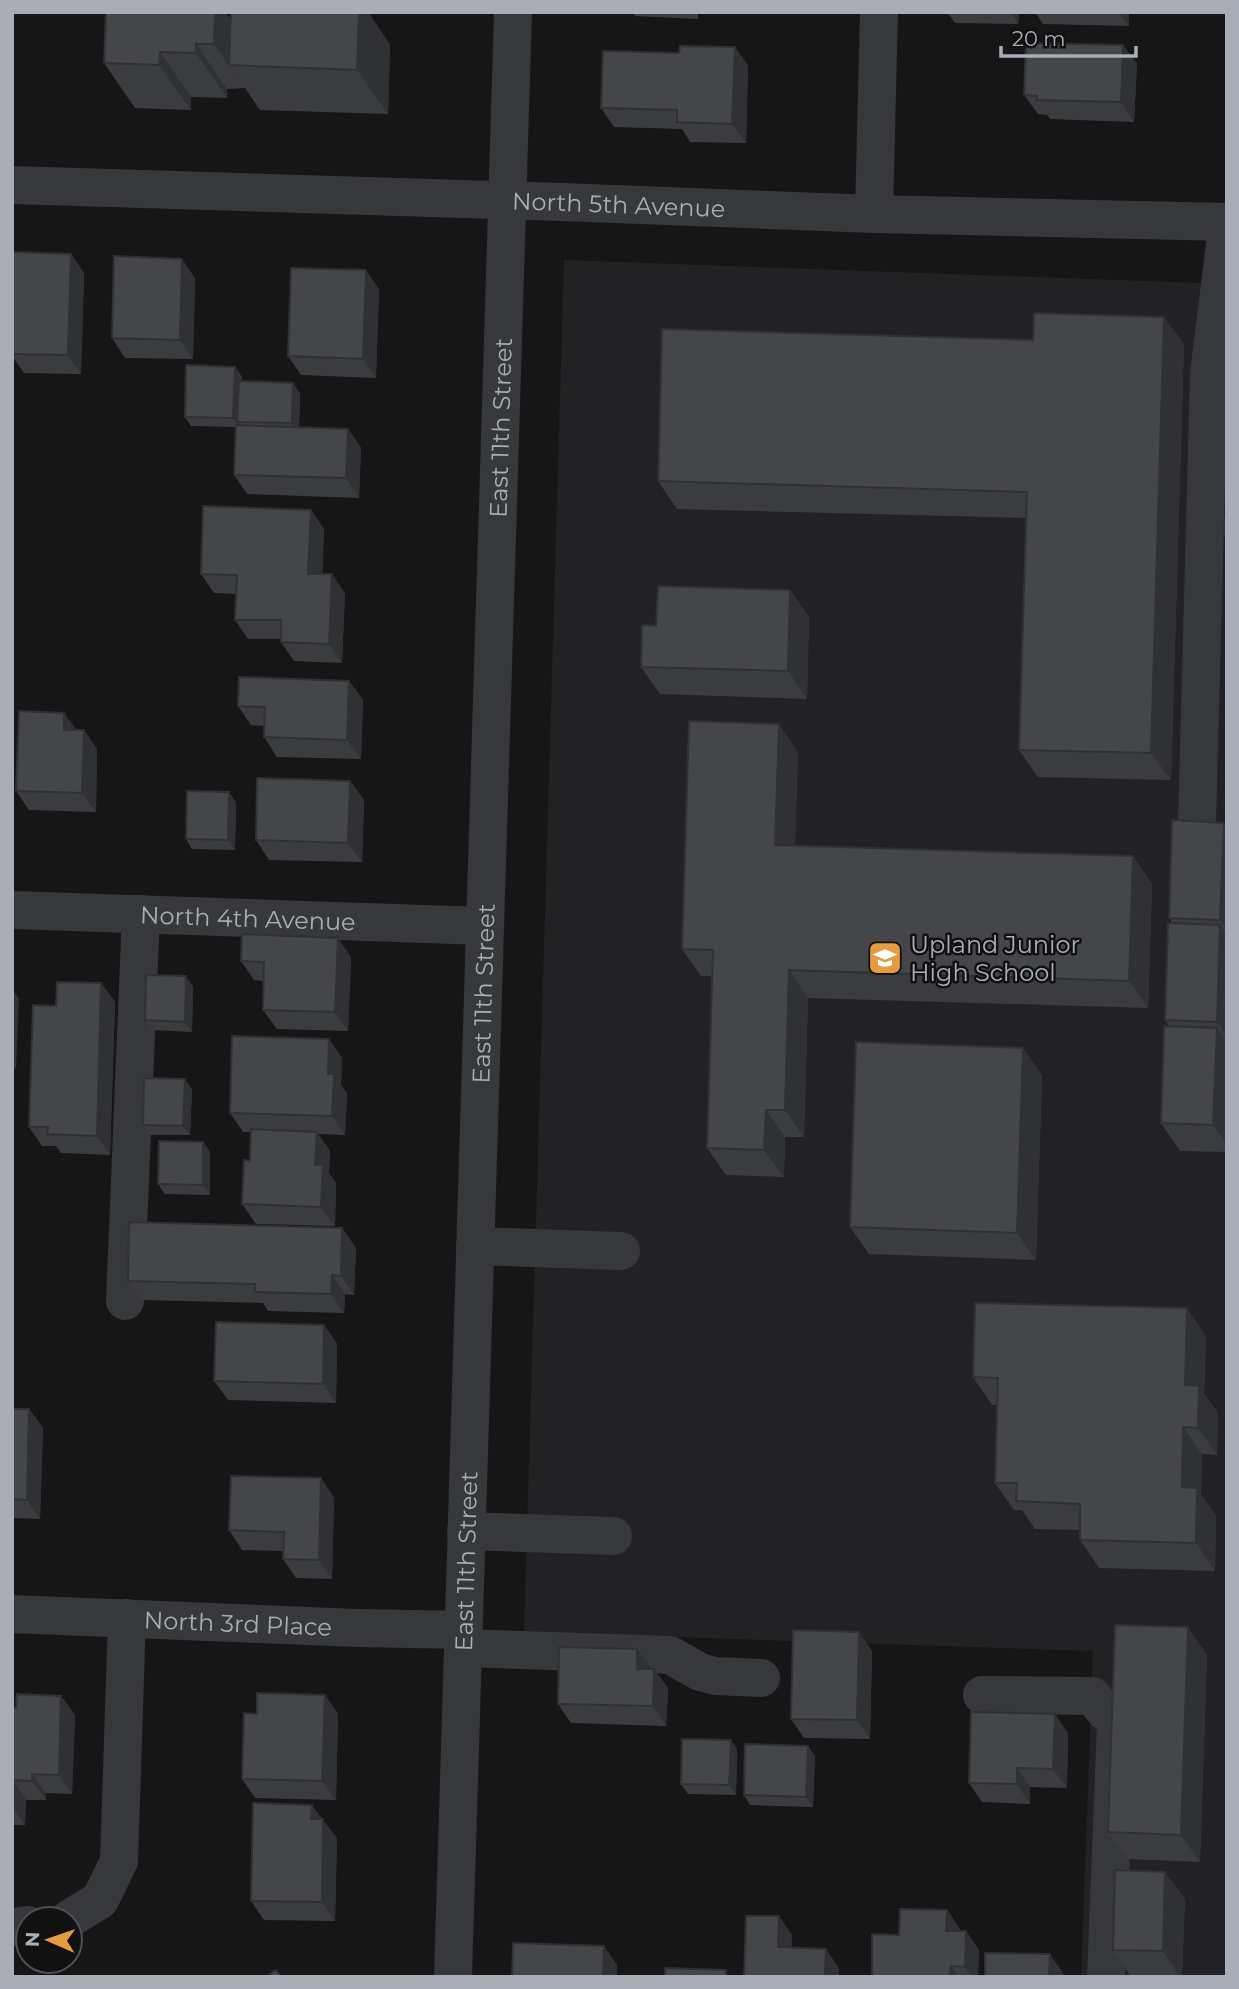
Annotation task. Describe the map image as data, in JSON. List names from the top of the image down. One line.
{"streets":{"street":["North 5th Avenue","East 11th Street","North 4th Avenue","North 3rd Place"]},"crossings":[["North 5th Avenue","East 11th Street"],["East 11th Street","North 4th Avenue"],["East 11th Street","North 3rd Place"]],"places":{"school or university":["Upland Junior High School"]},"scale_bar":"20 m","north":"left"}
